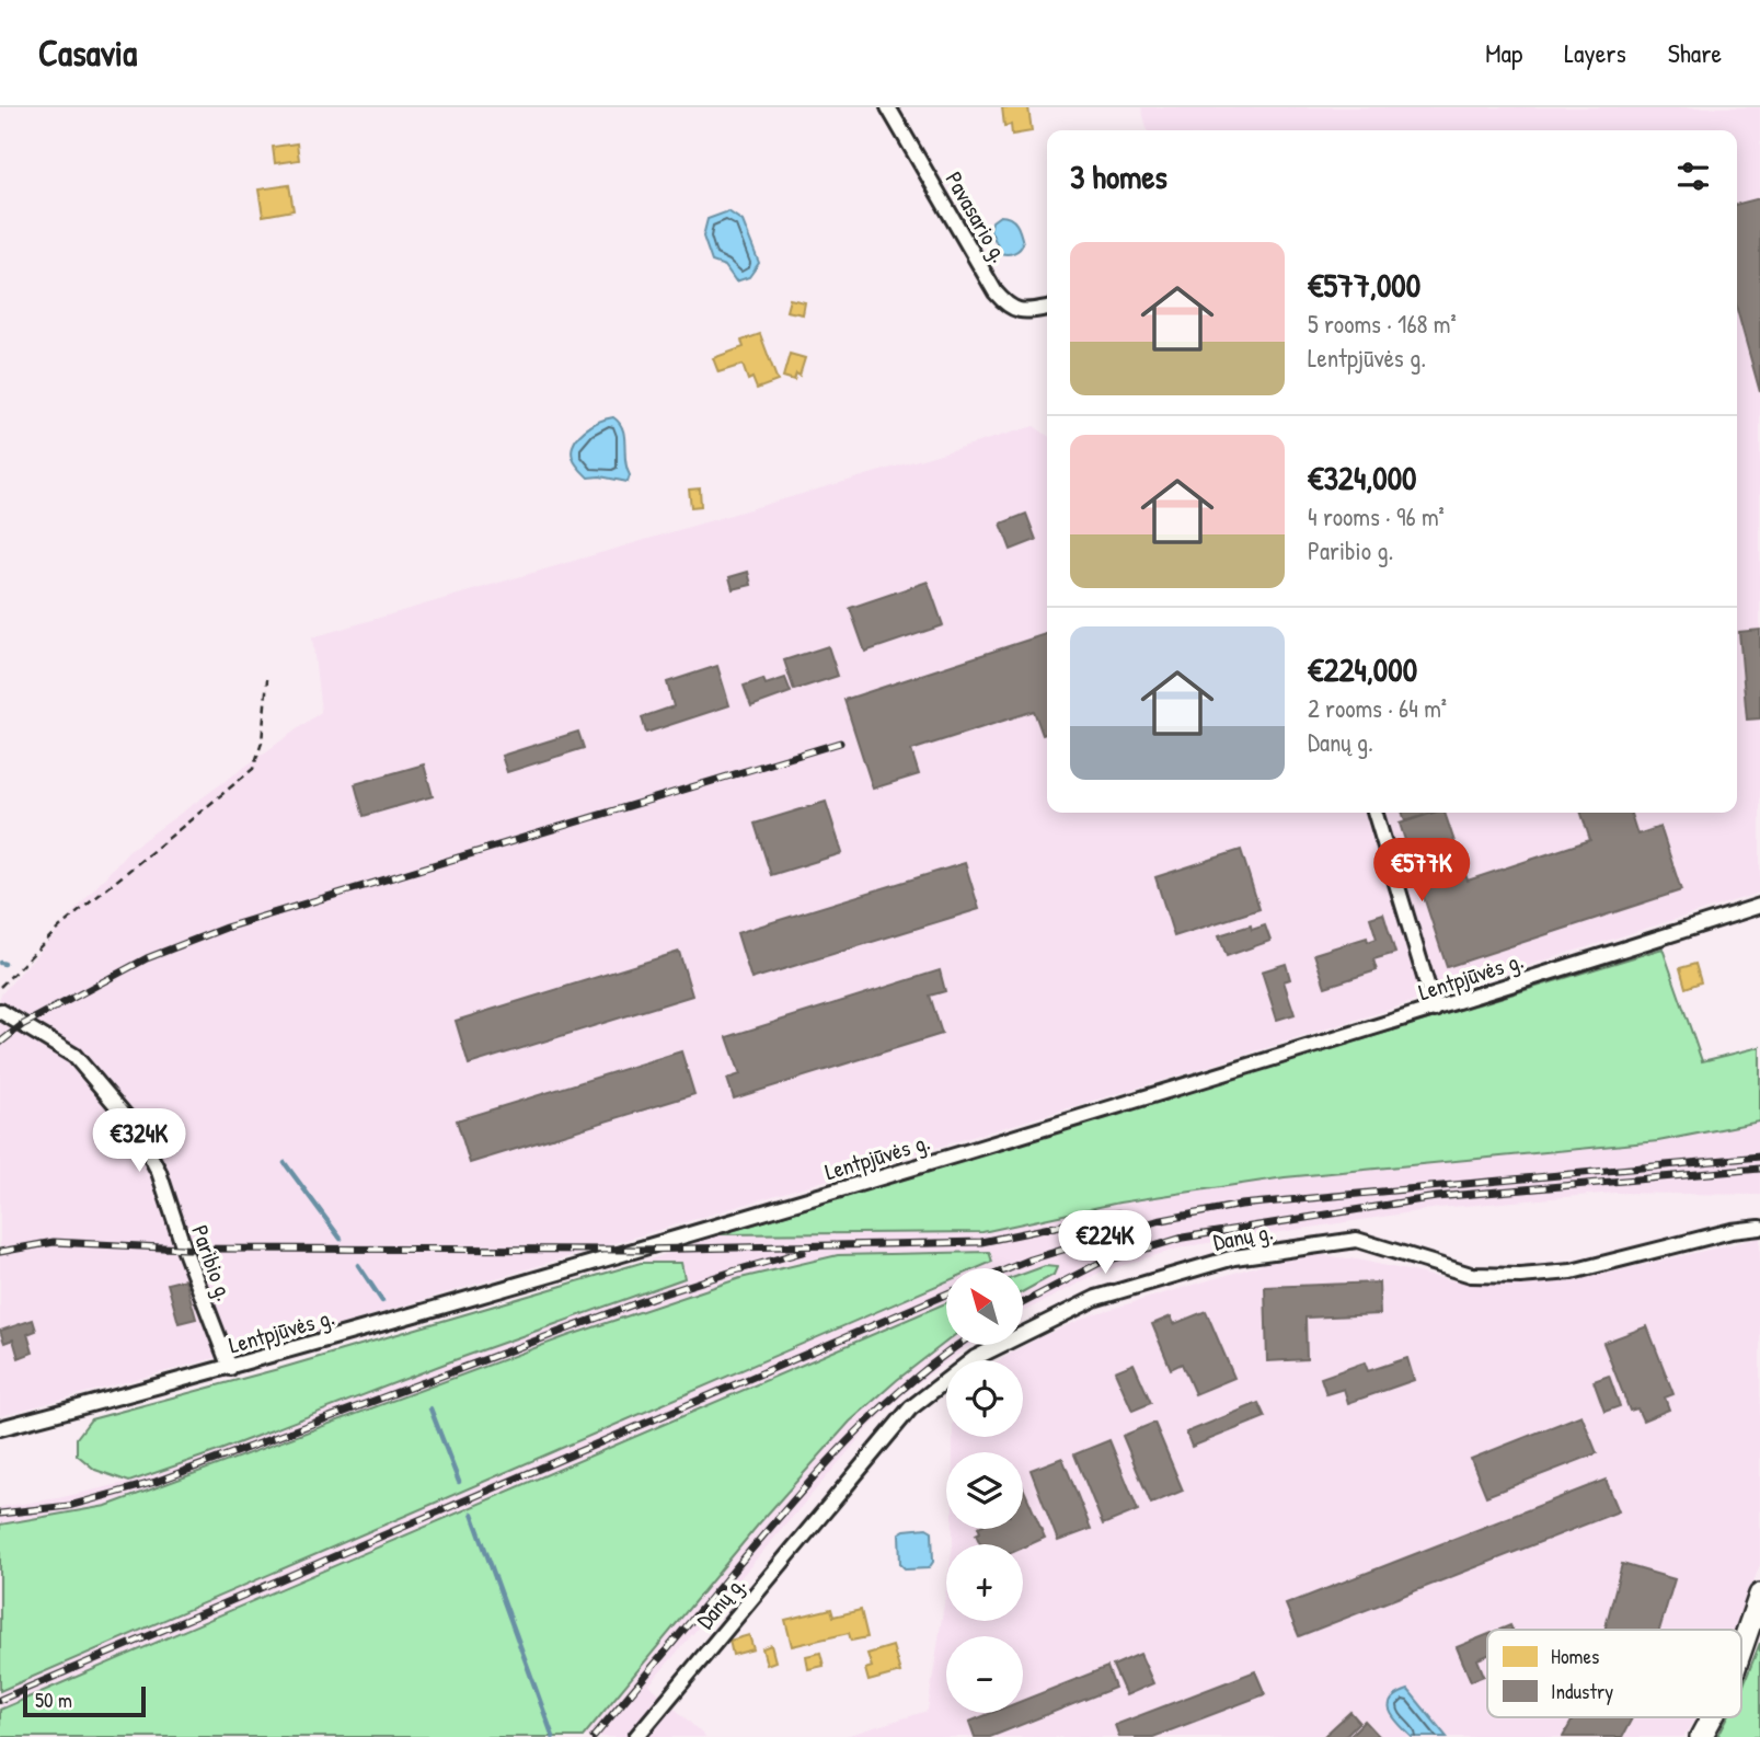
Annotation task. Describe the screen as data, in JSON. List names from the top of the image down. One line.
{"streets":{"street":["Pavasario g.","Lentpjūvės g.","Danų g.","Paribio g."]},"crossings":[["Lentpjūvės g.","Paribio g."]],"legend":["Homes","Industry"],"scale_bar":"50 m","north":"top left","page":{"header":"Casavia","nav":["Map","Layers","Share"],"heading":"3 homes","list":[{"name":"€577,000","note":"5 rooms · 168 m² · Lentpjūvės g."},{"name":"€324,000","note":"4 rooms · 96 m² · Paribio g."},{"name":"€224,000","note":"2 rooms · 64 m² · Danų g."}],"price":["€577K","€324K","€224K"],"map_buttons":["+","−"],"scale":"50 m"}}
